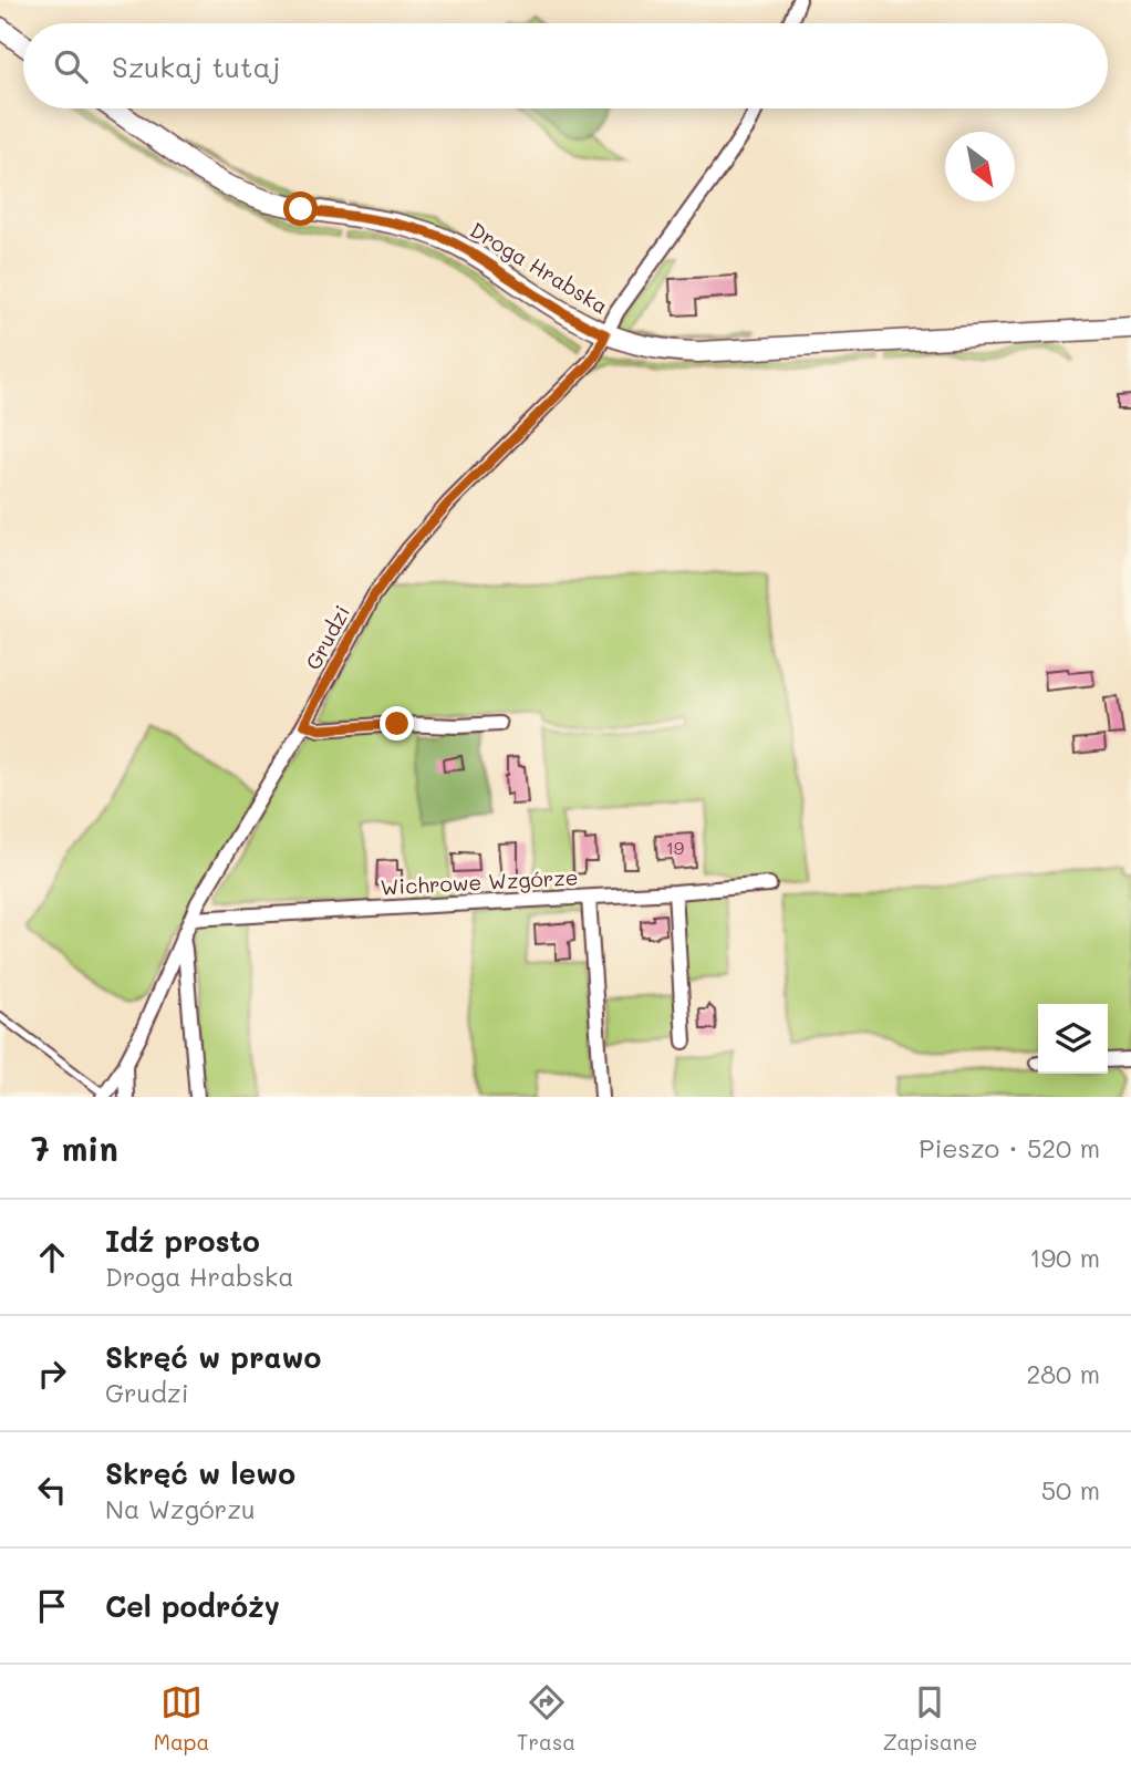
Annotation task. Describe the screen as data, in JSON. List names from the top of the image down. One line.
{"streets":{"street":["Droga Hrabska","Grudzi","Wichrowe Wzgórze"]},"crossings":[["Droga Hrabska","Grudzi"],["Grudzi","Wichrowe Wzgórze"]],"house_numbers":["19"],"north":"bottom right","page":{"search":"Szukaj tutaj","heading":["7 min","Pieszo · 520 m"],"list":[["Idź prosto","Droga Hrabska","190 m"],["Skręć w prawo","Grudzi","280 m"],["Skręć w lewo","Na Wzgórzu","50 m"],"Cel podróży"],"nav":["Mapa","Trasa","Zapisane"]}}
